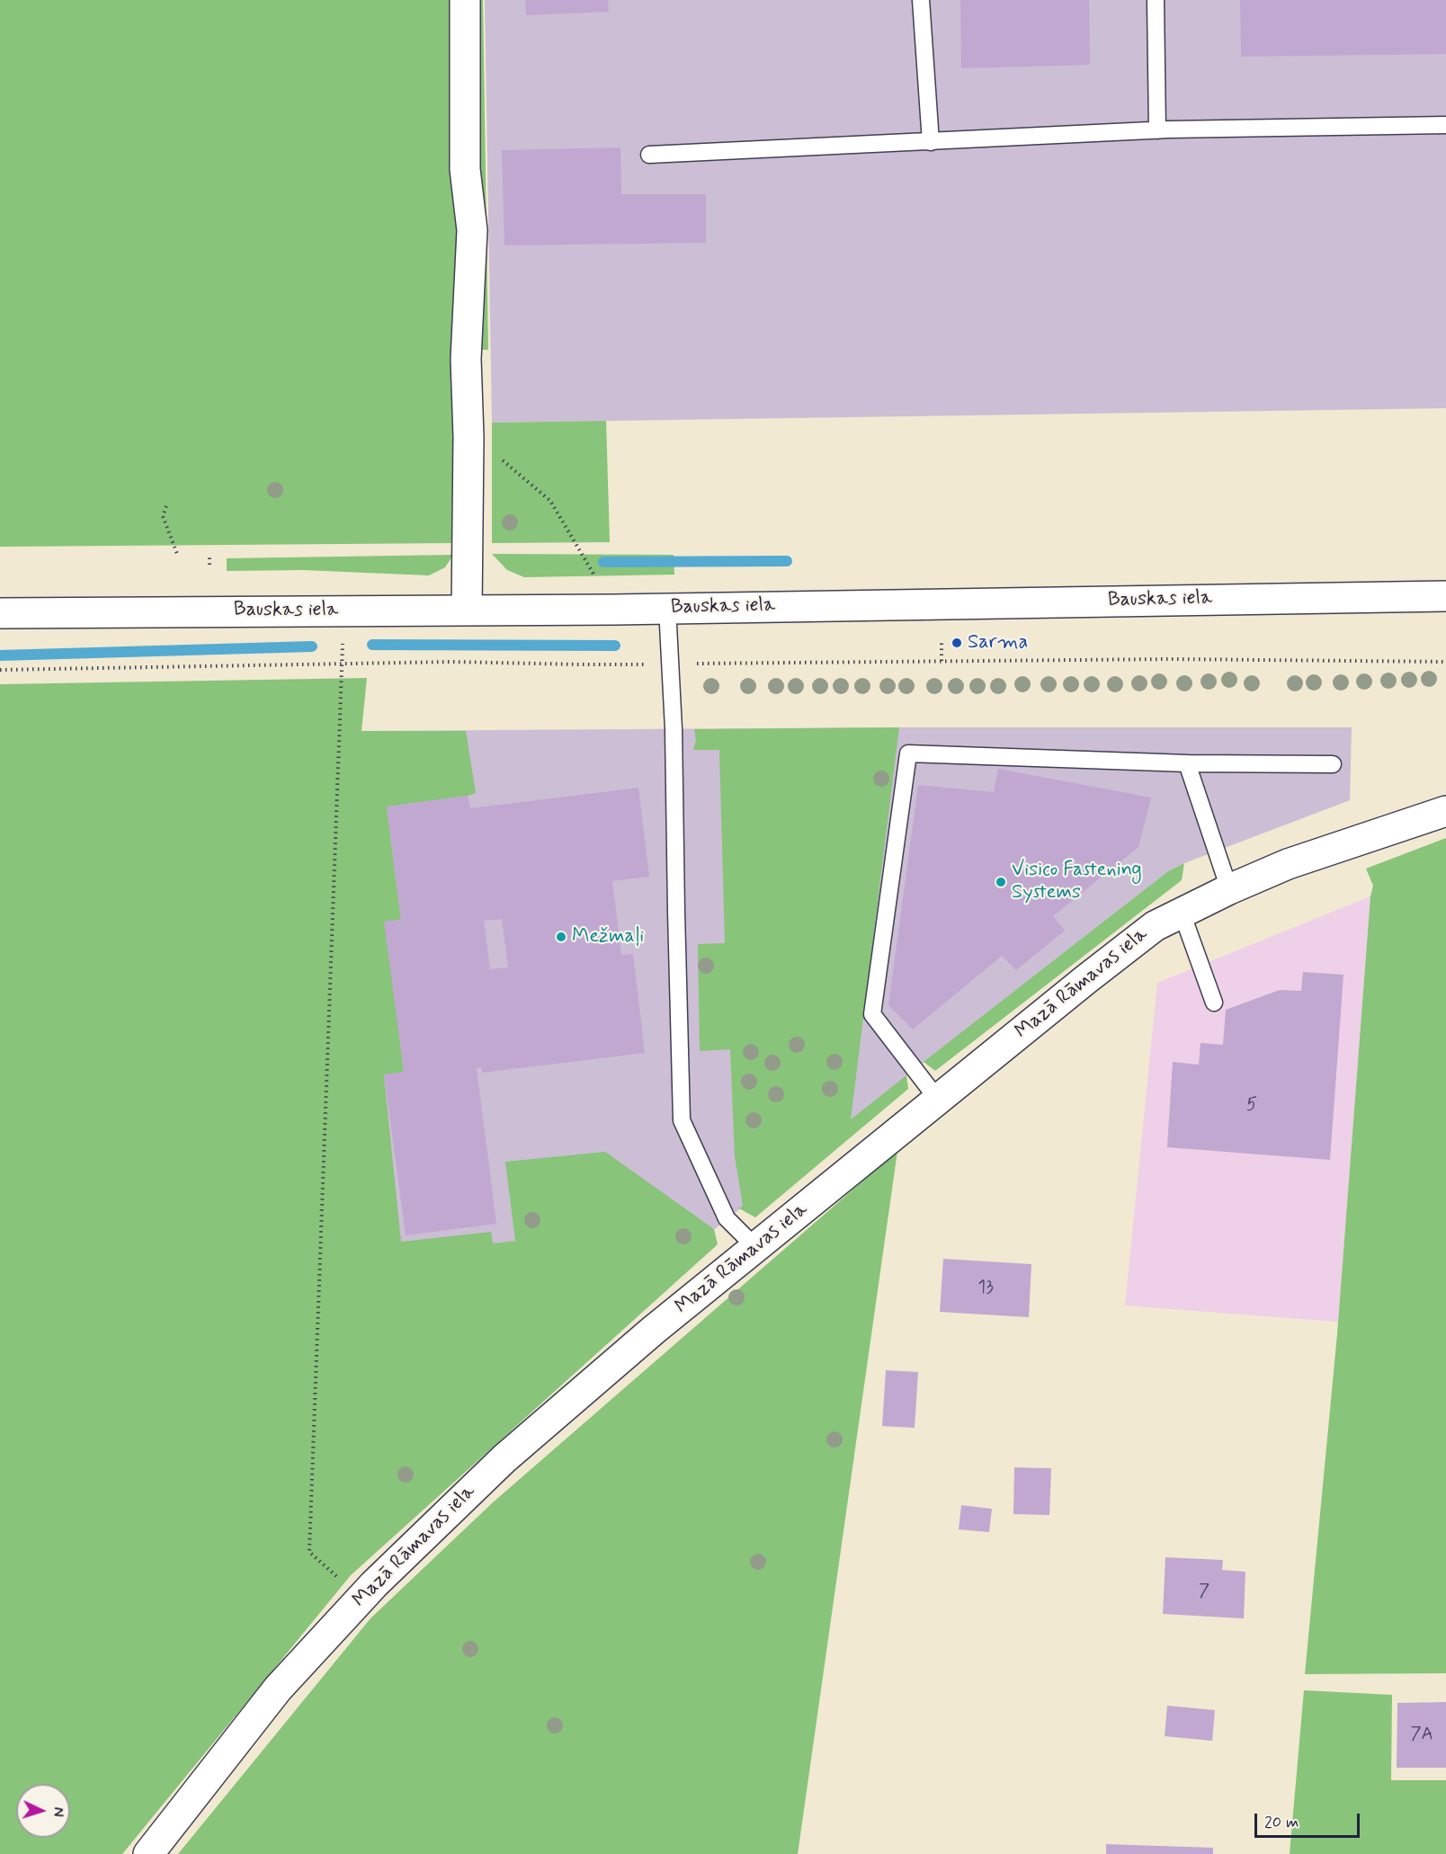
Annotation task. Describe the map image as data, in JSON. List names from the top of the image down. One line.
{"streets":{"street":["Bauskas iela","Mazā Rāmavas iela"]},"places":["Sarma","Visico Fastening Systems","Mežmaļi"],"house_numbers":["5","13","7","7A"],"scale_bar":"20 m","north":"right"}
